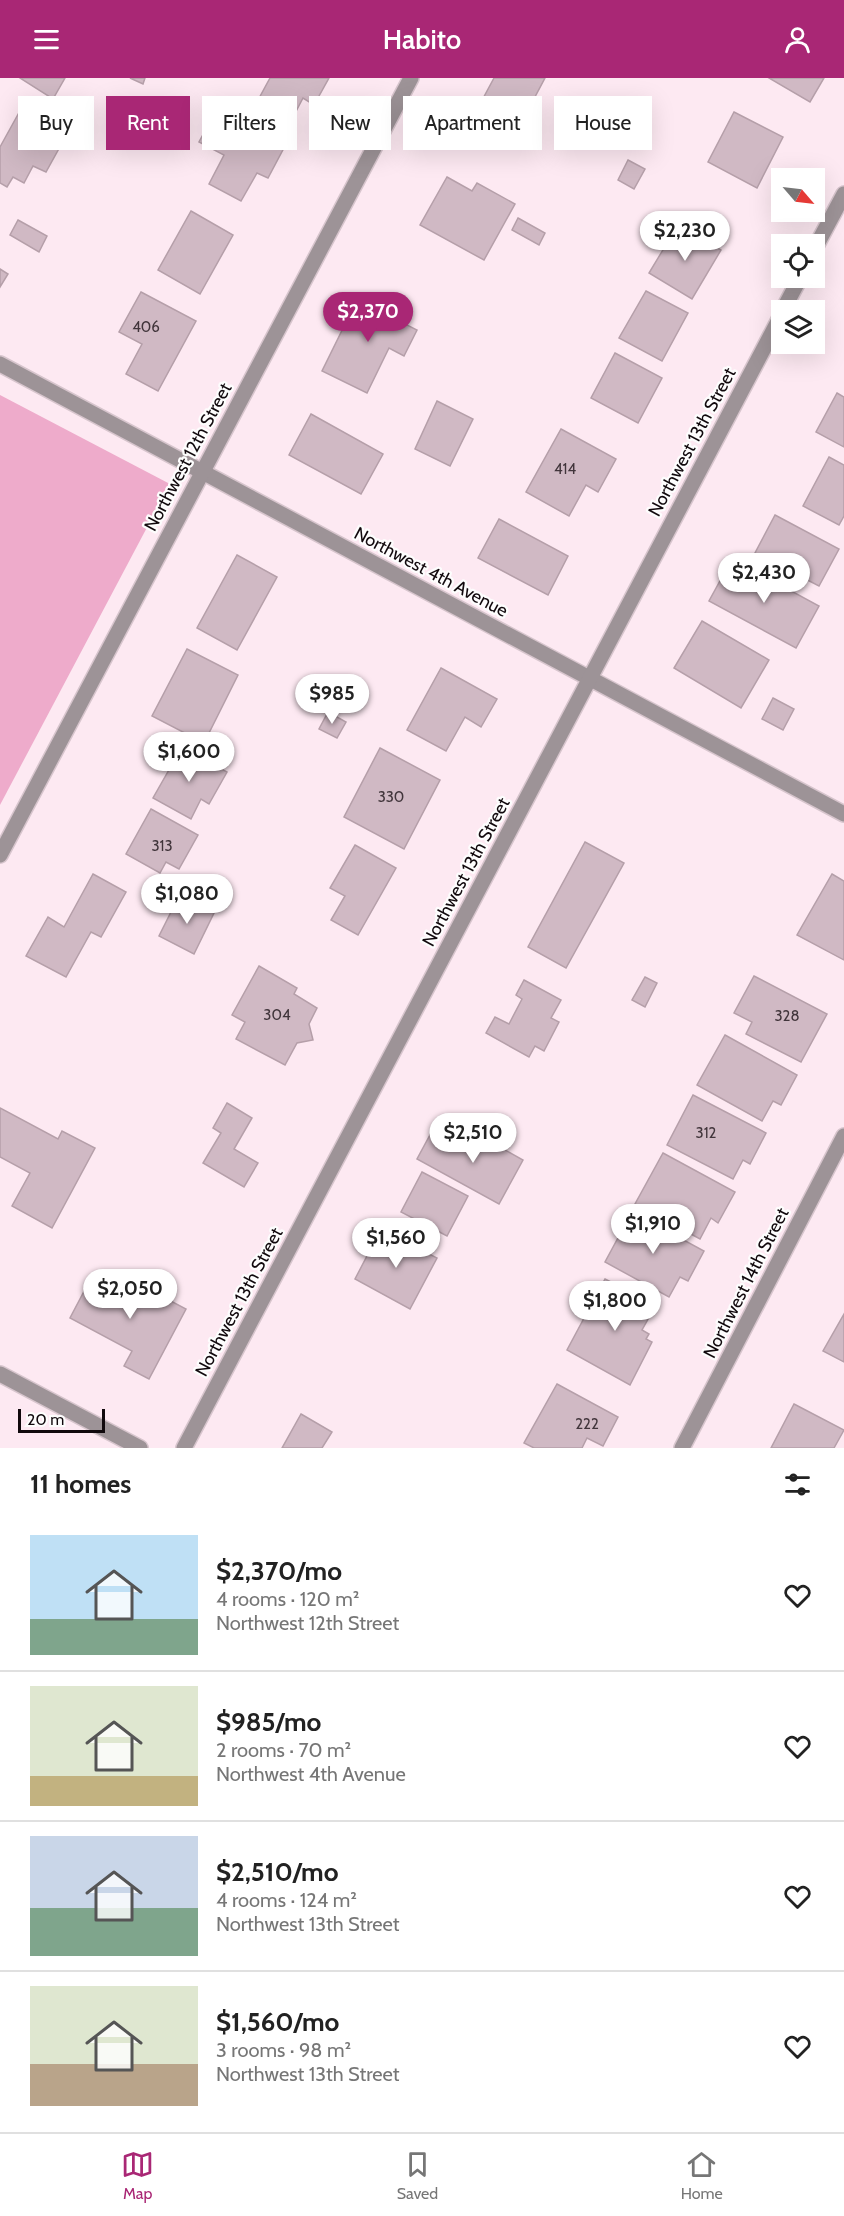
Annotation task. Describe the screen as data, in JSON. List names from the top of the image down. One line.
{"streets":{"street":["Northwest 13th Street","Northwest 12th Street","Northwest 4th Avenue","Northwest 14th Street"]},"crossings":[["Northwest 13th Street","Northwest 4th Avenue"],["Northwest 12th Street","Northwest 4th Avenue"]],"house_numbers":["406","414","330","313","304","328","312","222"],"scale_bar":"20 m","north":"bottom right","page":{"header":"Habito","chip":["Buy","Rent","Filters","New","Apartment","House"],"price":["$2,230","$2,370","$2,430","$985","$1,600","$1,080","$2,510","$1,910","$1,560","$2,050","$1,800"],"scale":"20 m","heading":"11 homes","list":[{"name":"$2,370/mo","note":"4 rooms · 120 m² · Northwest 12th Street"},{"name":"$985/mo","note":"2 rooms · 70 m² · Northwest 4th Avenue"},{"name":"$2,510/mo","note":"4 rooms · 124 m² · Northwest 13th Street"},{"name":"$1,560/mo","note":"3 rooms · 98 m² · Northwest 13th Street"}],"tabs":["Map","Saved","Home"]}}
